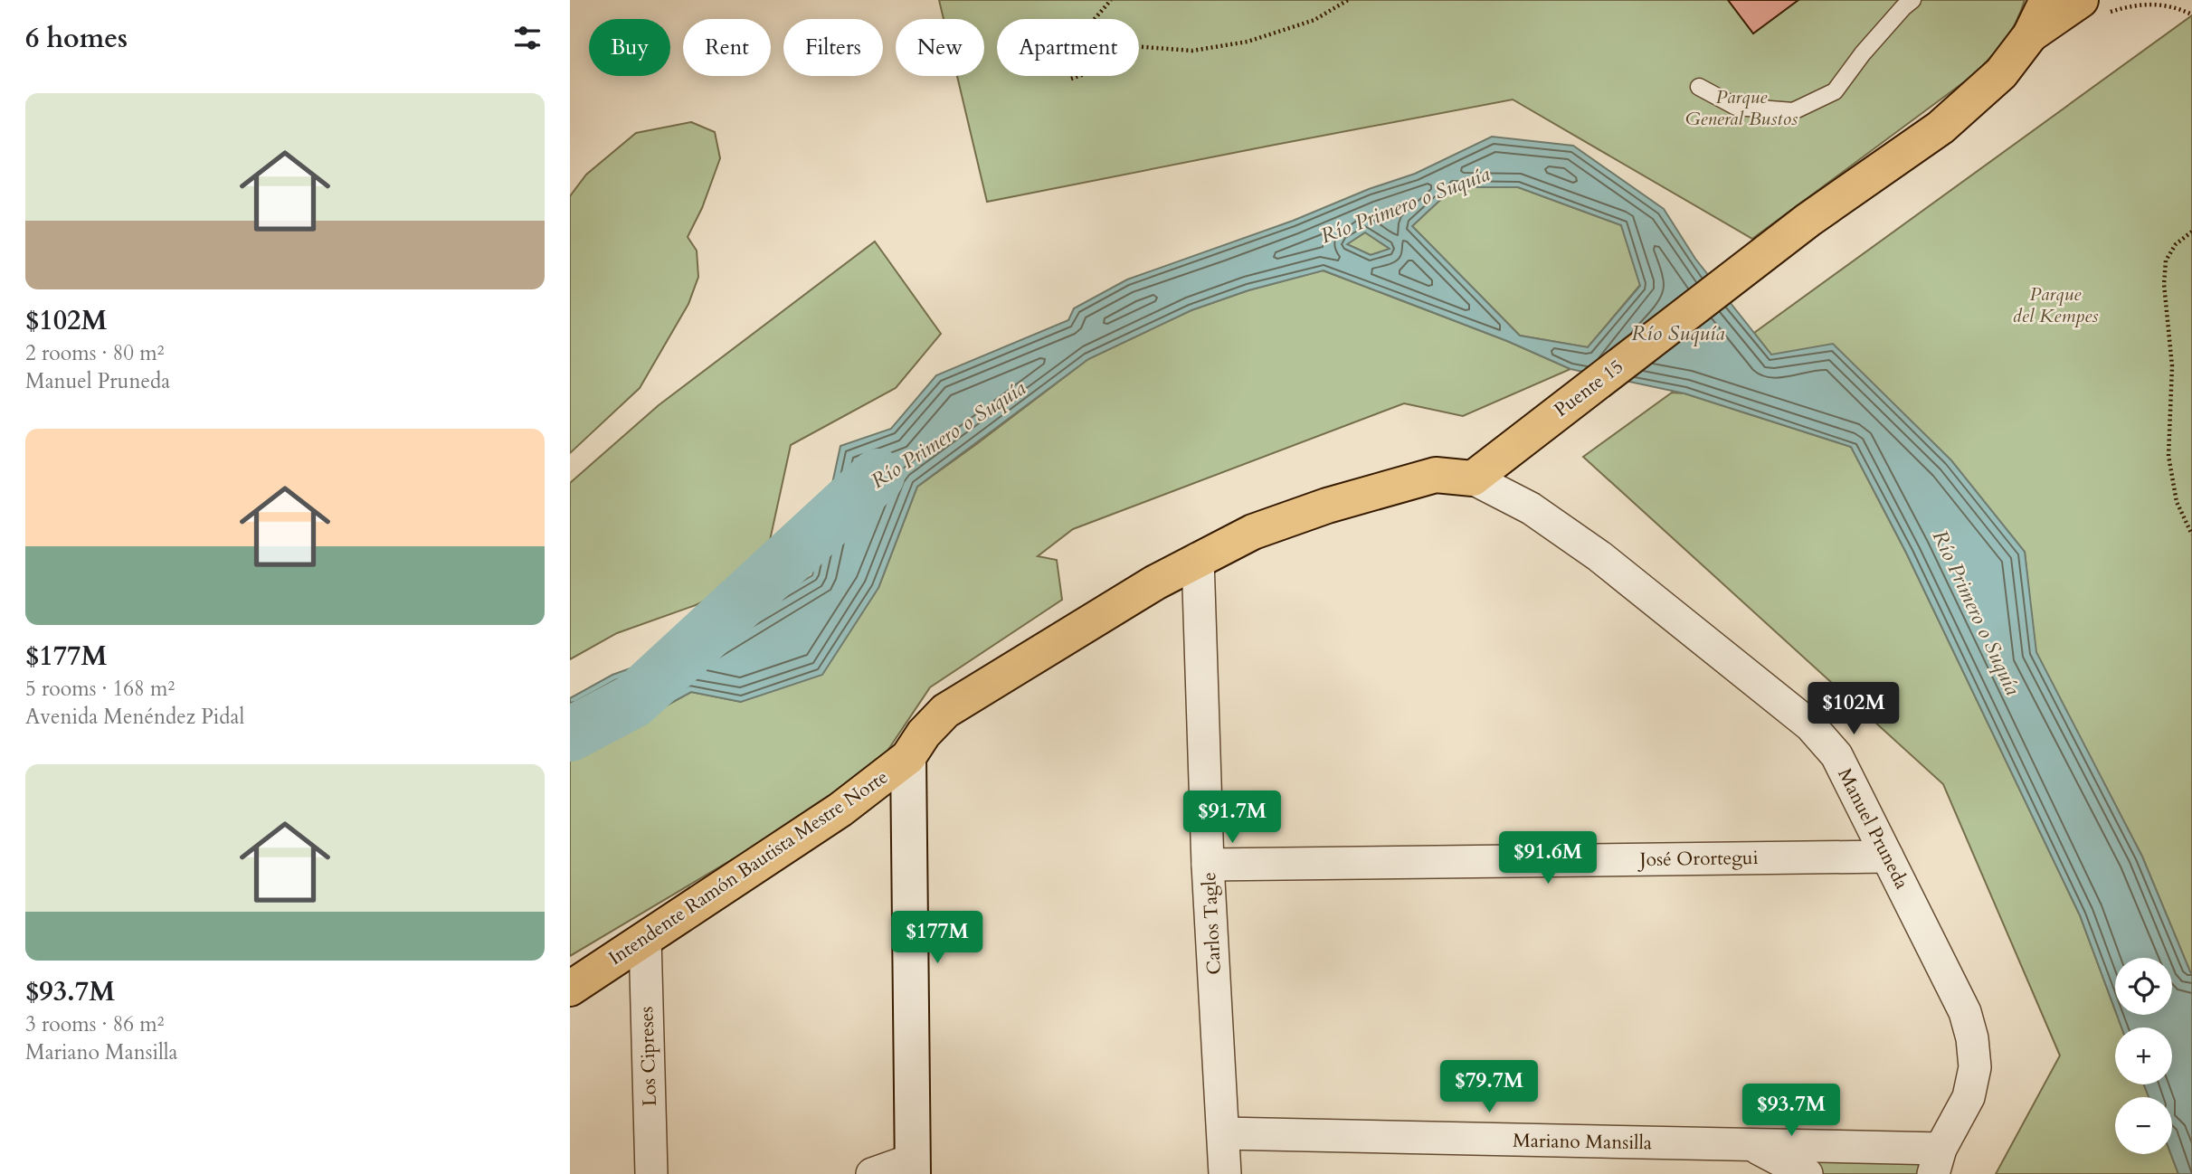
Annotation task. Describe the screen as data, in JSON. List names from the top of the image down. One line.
{"streets":{"main road":["Puente 15","Intendente Ramón Bautista Mestre Norte"],"street":["Manuel Pruneda","José Orortegui","Carlos Tagle","Los Cipreses","Mariano Mansilla"]},"crossings":[["Puente 15","Manuel Pruneda"],["Puente 15","Intendente Ramón Bautista Mestre Norte"],["Manuel Pruneda","José Orortegui"],["Manuel Pruneda","Intendente Ramón Bautista Mestre Norte"],["Manuel Pruneda","Mariano Mansilla"],["José Orortegui","Carlos Tagle"],["Intendente Ramón Bautista Mestre Norte","Carlos Tagle"],["Intendente Ramón Bautista Mestre Norte","Los Cipreses"],["Carlos Tagle","Mariano Mansilla"]],"water":["Río Primero o Suquía","Río Suquía"],"parks":["Parque General Bustos","Parque del Kempes"],"page":{"heading":"6 homes","chip":["Buy","Rent","Filters","New","Apartment"],"list":[{"name":"$102M","note":"2 rooms · 80 m² · Manuel Pruneda"},{"name":"$177M","note":"5 rooms · 168 m² · Avenida Menéndez Pidal"},{"name":"$93.7M","note":"3 rooms · 86 m² · Mariano Mansilla"}],"price":["$102M","$91.7M","$91.6M","$177M","$79.7M","$93.7M"],"map_buttons":["+","−"]}}
